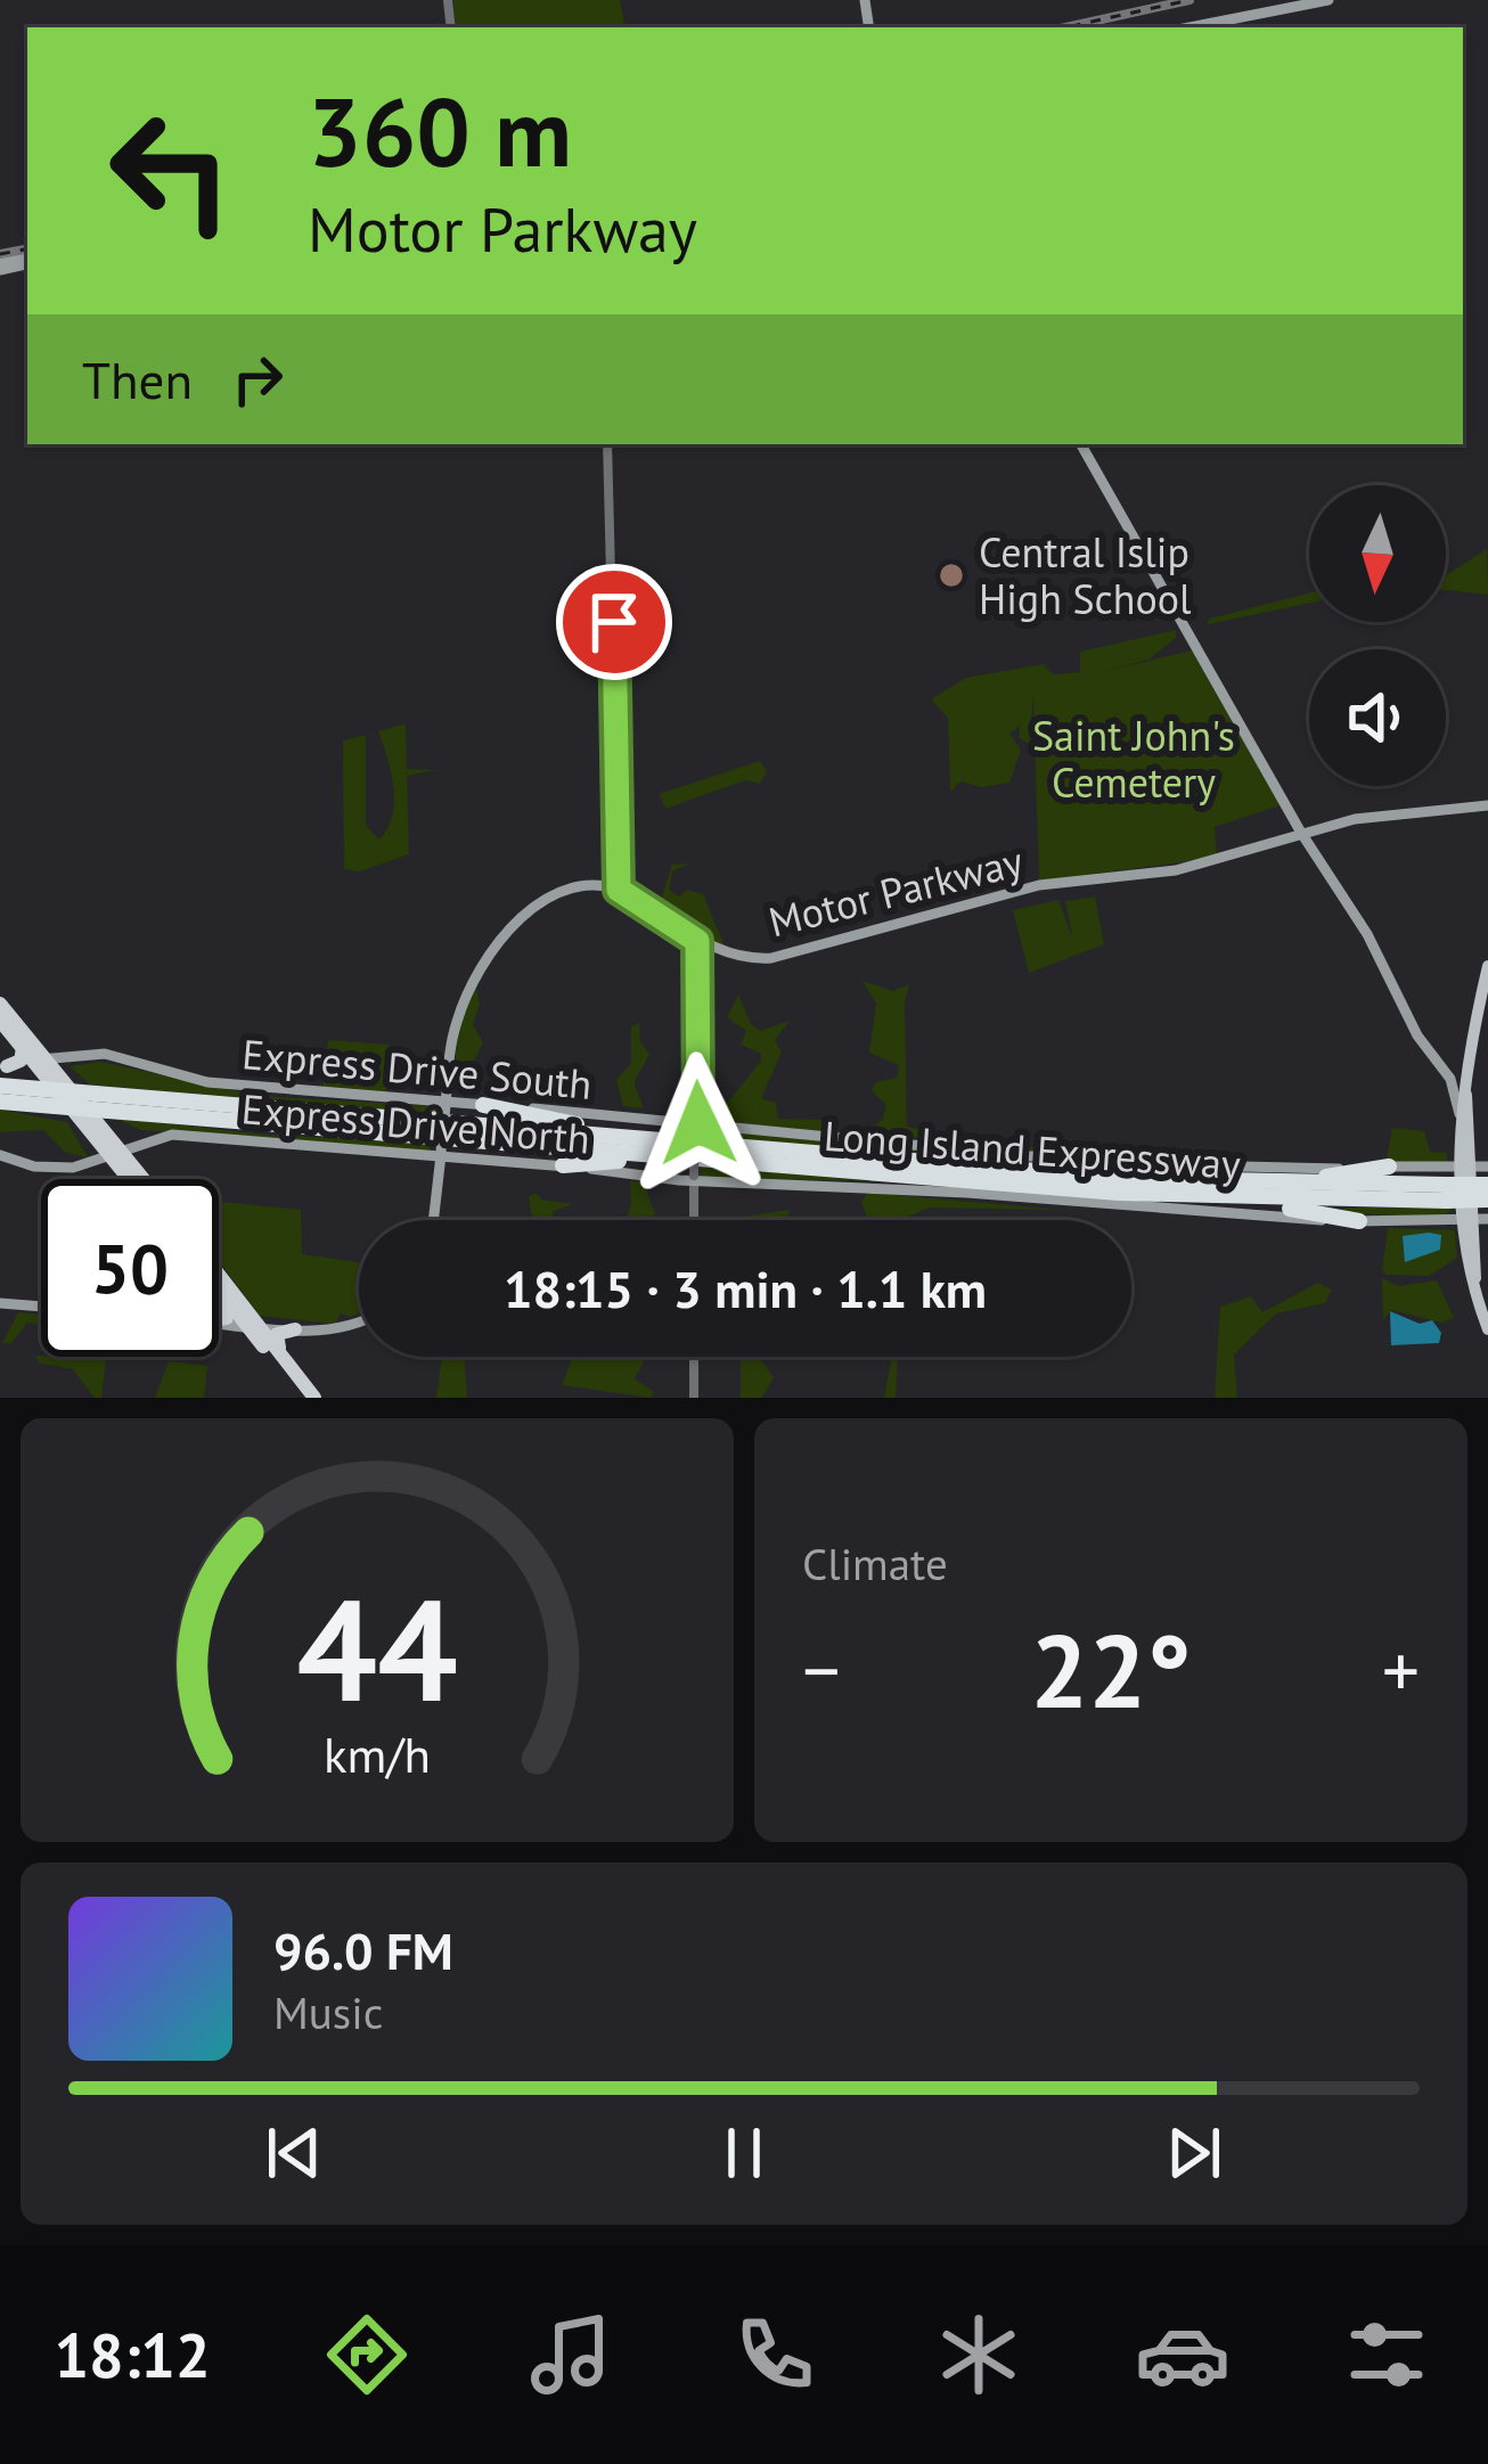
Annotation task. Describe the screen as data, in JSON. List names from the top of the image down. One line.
{"streets":{"highway":["Long Island Expressway"],"main road":["Motor Parkway","Express Drive South","Express Drive North"]},"parks":["Saint John's Cemetery"],"places":["Central Islip High School"],"north":"bottom","page":{"turn":["360 m","Motor Parkway"],"then":"Then","limit":"50","trip":"18:15 · 3 min · 1.1 km","tile":"Climate","heat":["−","22°","+"],"song":["96.0 FM","Music"],"tabs":"18:12","gauge":["44","km/h"]}}
